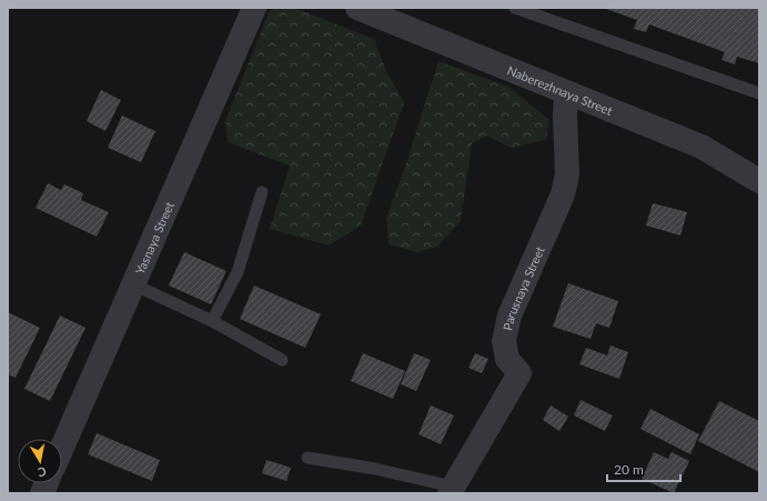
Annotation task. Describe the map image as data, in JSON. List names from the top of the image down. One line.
{"streets":{"street":["Naberezhnaya Street","Yasnaya Street","Parusnaya Street"]},"crossings":[["Naberezhnaya Street","Parusnaya Street"]],"scale_bar":"20 m","north":"bottom"}
